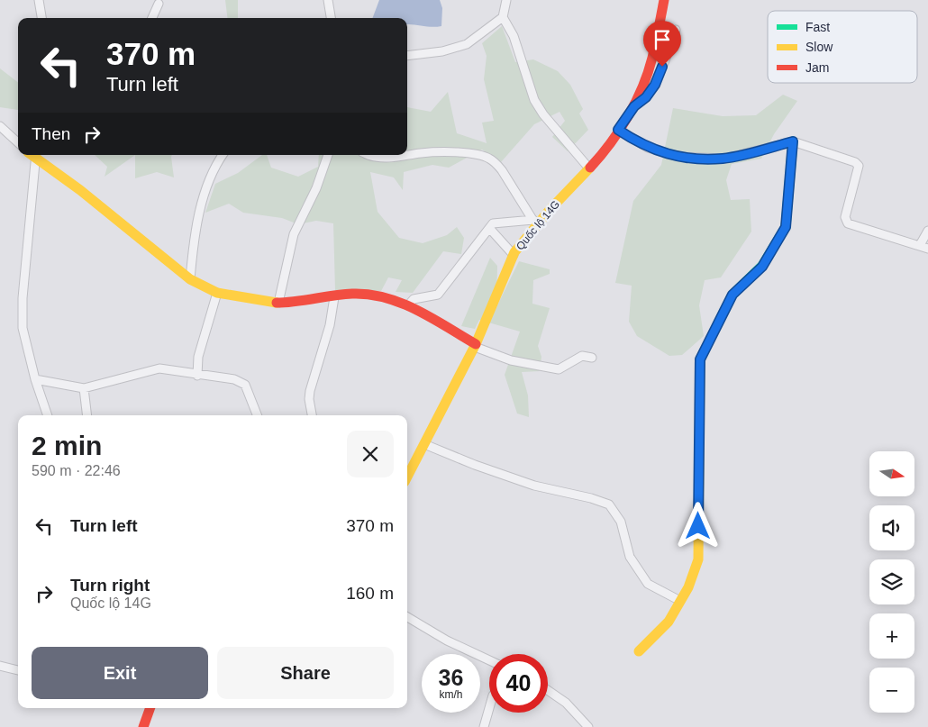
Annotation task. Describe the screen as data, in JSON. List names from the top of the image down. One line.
{"streets":{"street":["Quốc lộ 14G"]},"legend":["Fast","Slow","Jam"],"north":"right","page":{"turn":["370 m","Turn left"],"then":"Then","heading":["2 min","590 m · 22:46"],"map_buttons":["+","−"],"list":[{"name":"Turn left","value":"370 m"},{"name":"Turn right","note":"Quốc lộ 14G","value":"160 m"}],"buttons":["Exit","Share"],"speed":"36 km/h","limit":"40"}}
